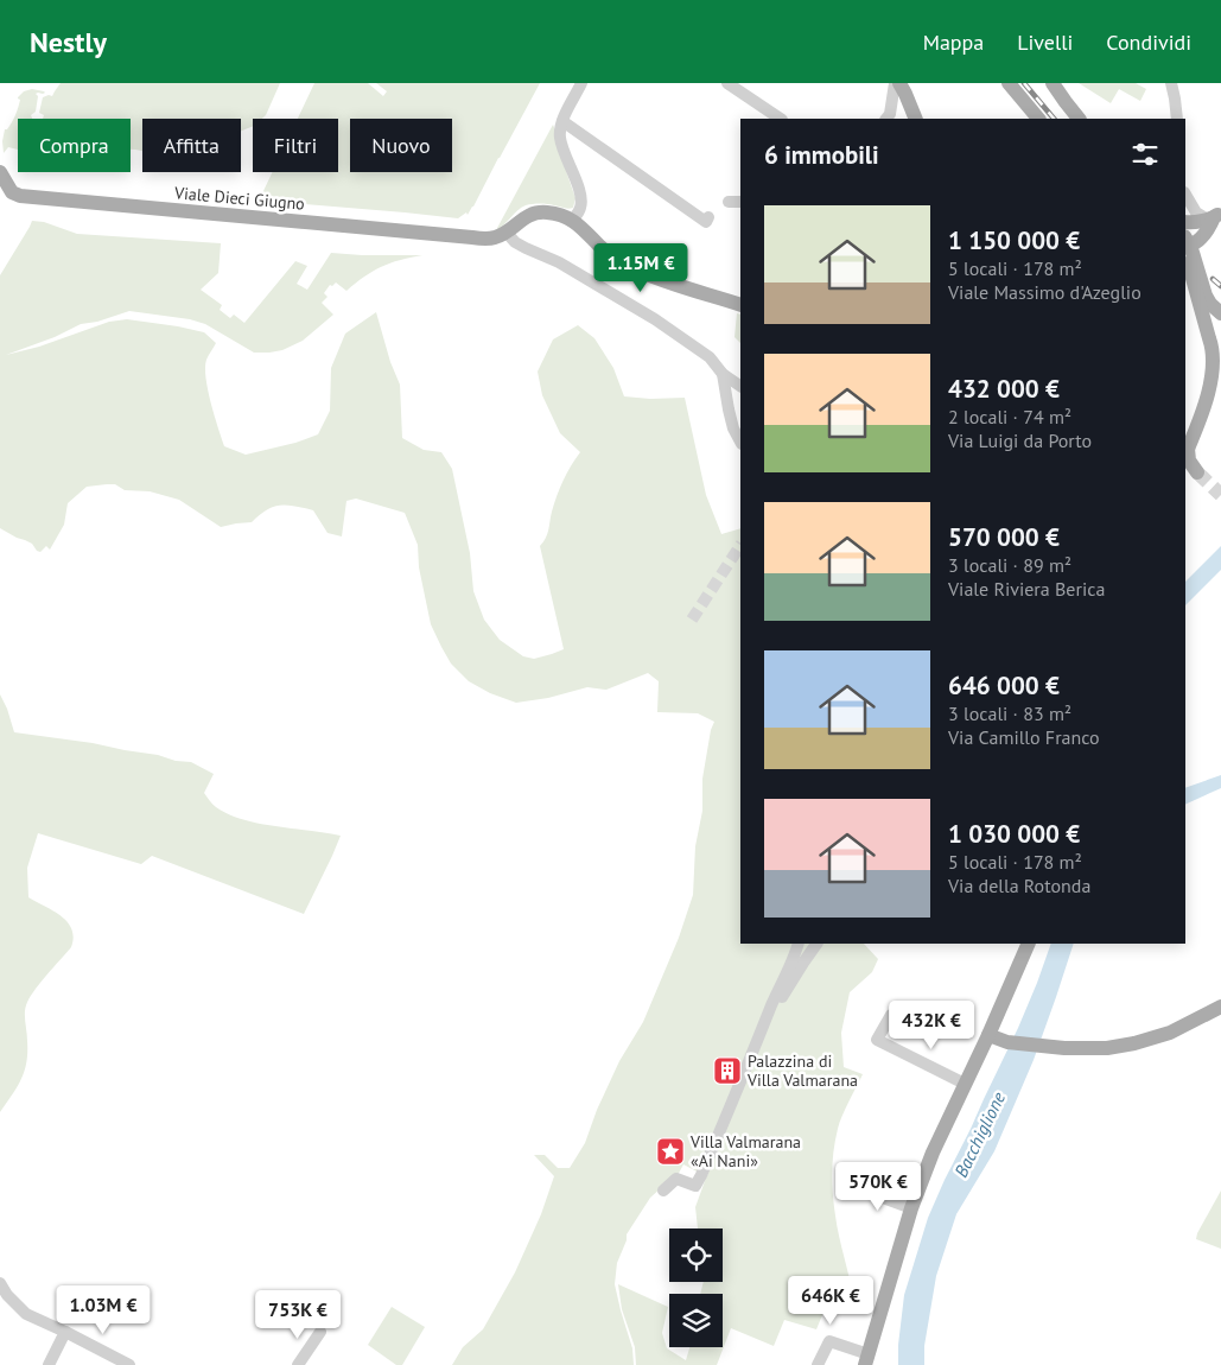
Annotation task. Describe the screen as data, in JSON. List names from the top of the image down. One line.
{"streets":{"main road":["Viale Dieci Giugno"]},"water":["Bacchiglione"],"places":{"building":["Palazzina di Villa Valmarana"],"place":["Villa Valmarana «Ai Nani»"]},"page":{"header":"Nestly","nav":["Mappa","Livelli","Condividi"],"chip":["Compra","Affitta","Filtri","Nuovo"],"heading":"6 immobili","list":[{"name":"1 150 000 €","note":"5 locali · 178 m² · Viale Massimo d'Azeglio"},{"name":"432 000 €","note":"2 locali · 74 m² · Via Luigi da Porto"},{"name":"570 000 €","note":"3 locali · 89 m² · Viale Riviera Berica"},{"name":"646 000 €","note":"3 locali · 83 m² · Via Camillo Franco"},{"name":"1 030 000 €","note":"5 locali · 178 m² · Via della Rotonda"}],"price":["1.15M €","432K €","570K €","646K €","1.03M €","753K €"]}}
